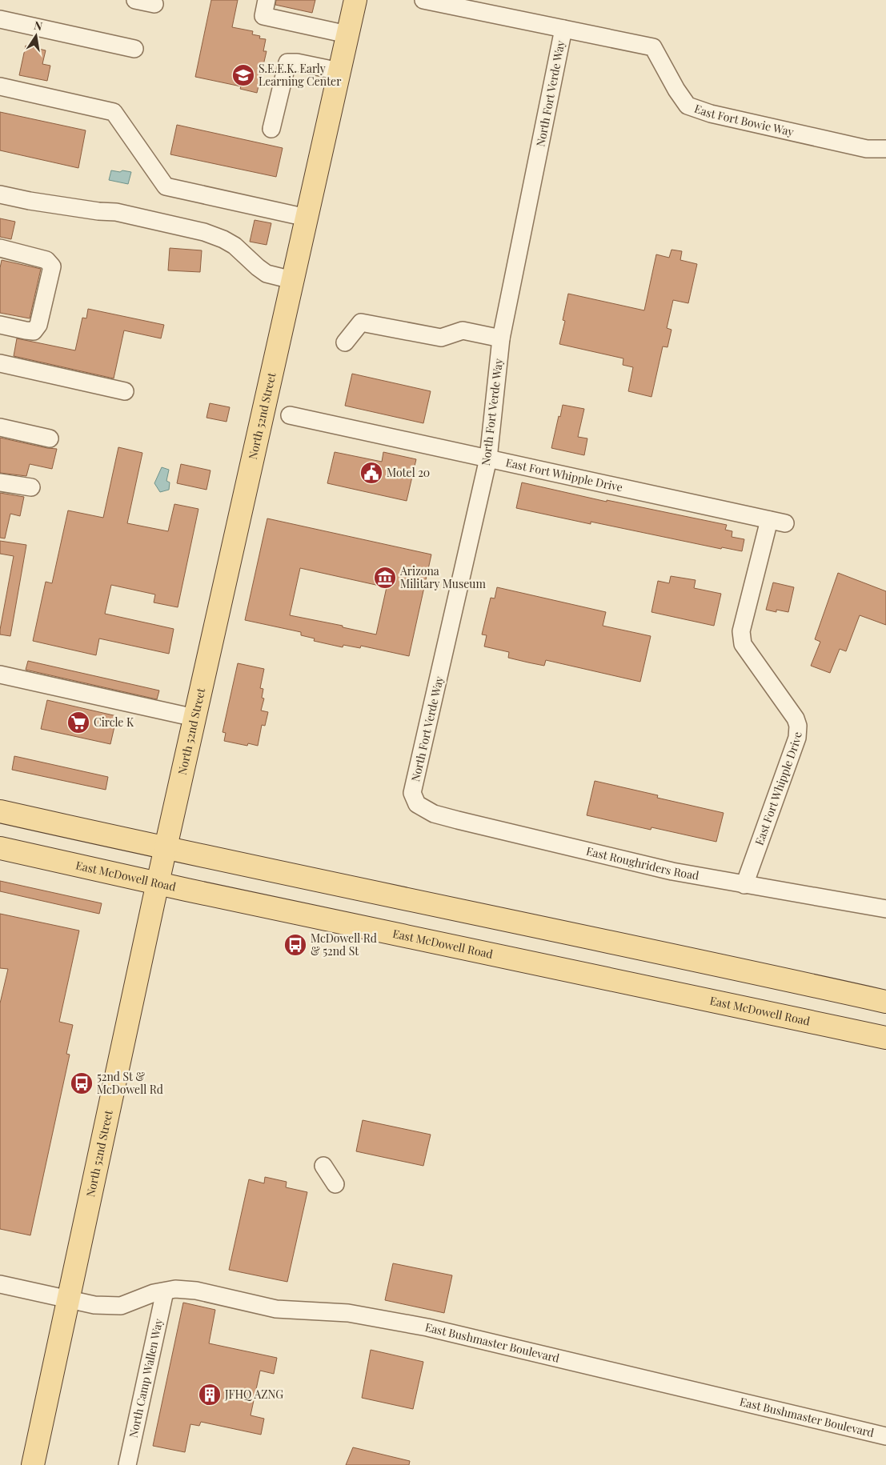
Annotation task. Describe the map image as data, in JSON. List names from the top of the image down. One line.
{"streets":{"main road":["North 52nd Street","East McDowell Road"],"street":["North Fort Verde Way","East Fort Bowie Way","East Fort Whipple Drive","East Roughriders Road","East Bushmaster Boulevard","North Camp Wallen Way"]},"crossings":[["North Fort Verde Way","East Fort Bowie Way"],["North Fort Verde Way","East Fort Whipple Drive"],["North Fort Verde Way","East Roughriders Road"],["North 52nd Street","East McDowell Road"],["North 52nd Street","East Bushmaster Boulevard"],["East Fort Whipple Drive","East Roughriders Road"],["East Bushmaster Boulevard","North Camp Wallen Way"]],"places":{"school or university":["S.E.E.K. Early Learning Center"],"public building":["Motel 20"],"museum":["Arizona Military Museum"],"supermarket":["Circle K"],"bus stop":["McDowell Rd & 52nd St","52nd St & McDowell Rd"],"building":["JFHQ AZNG"]},"north":"top"}
